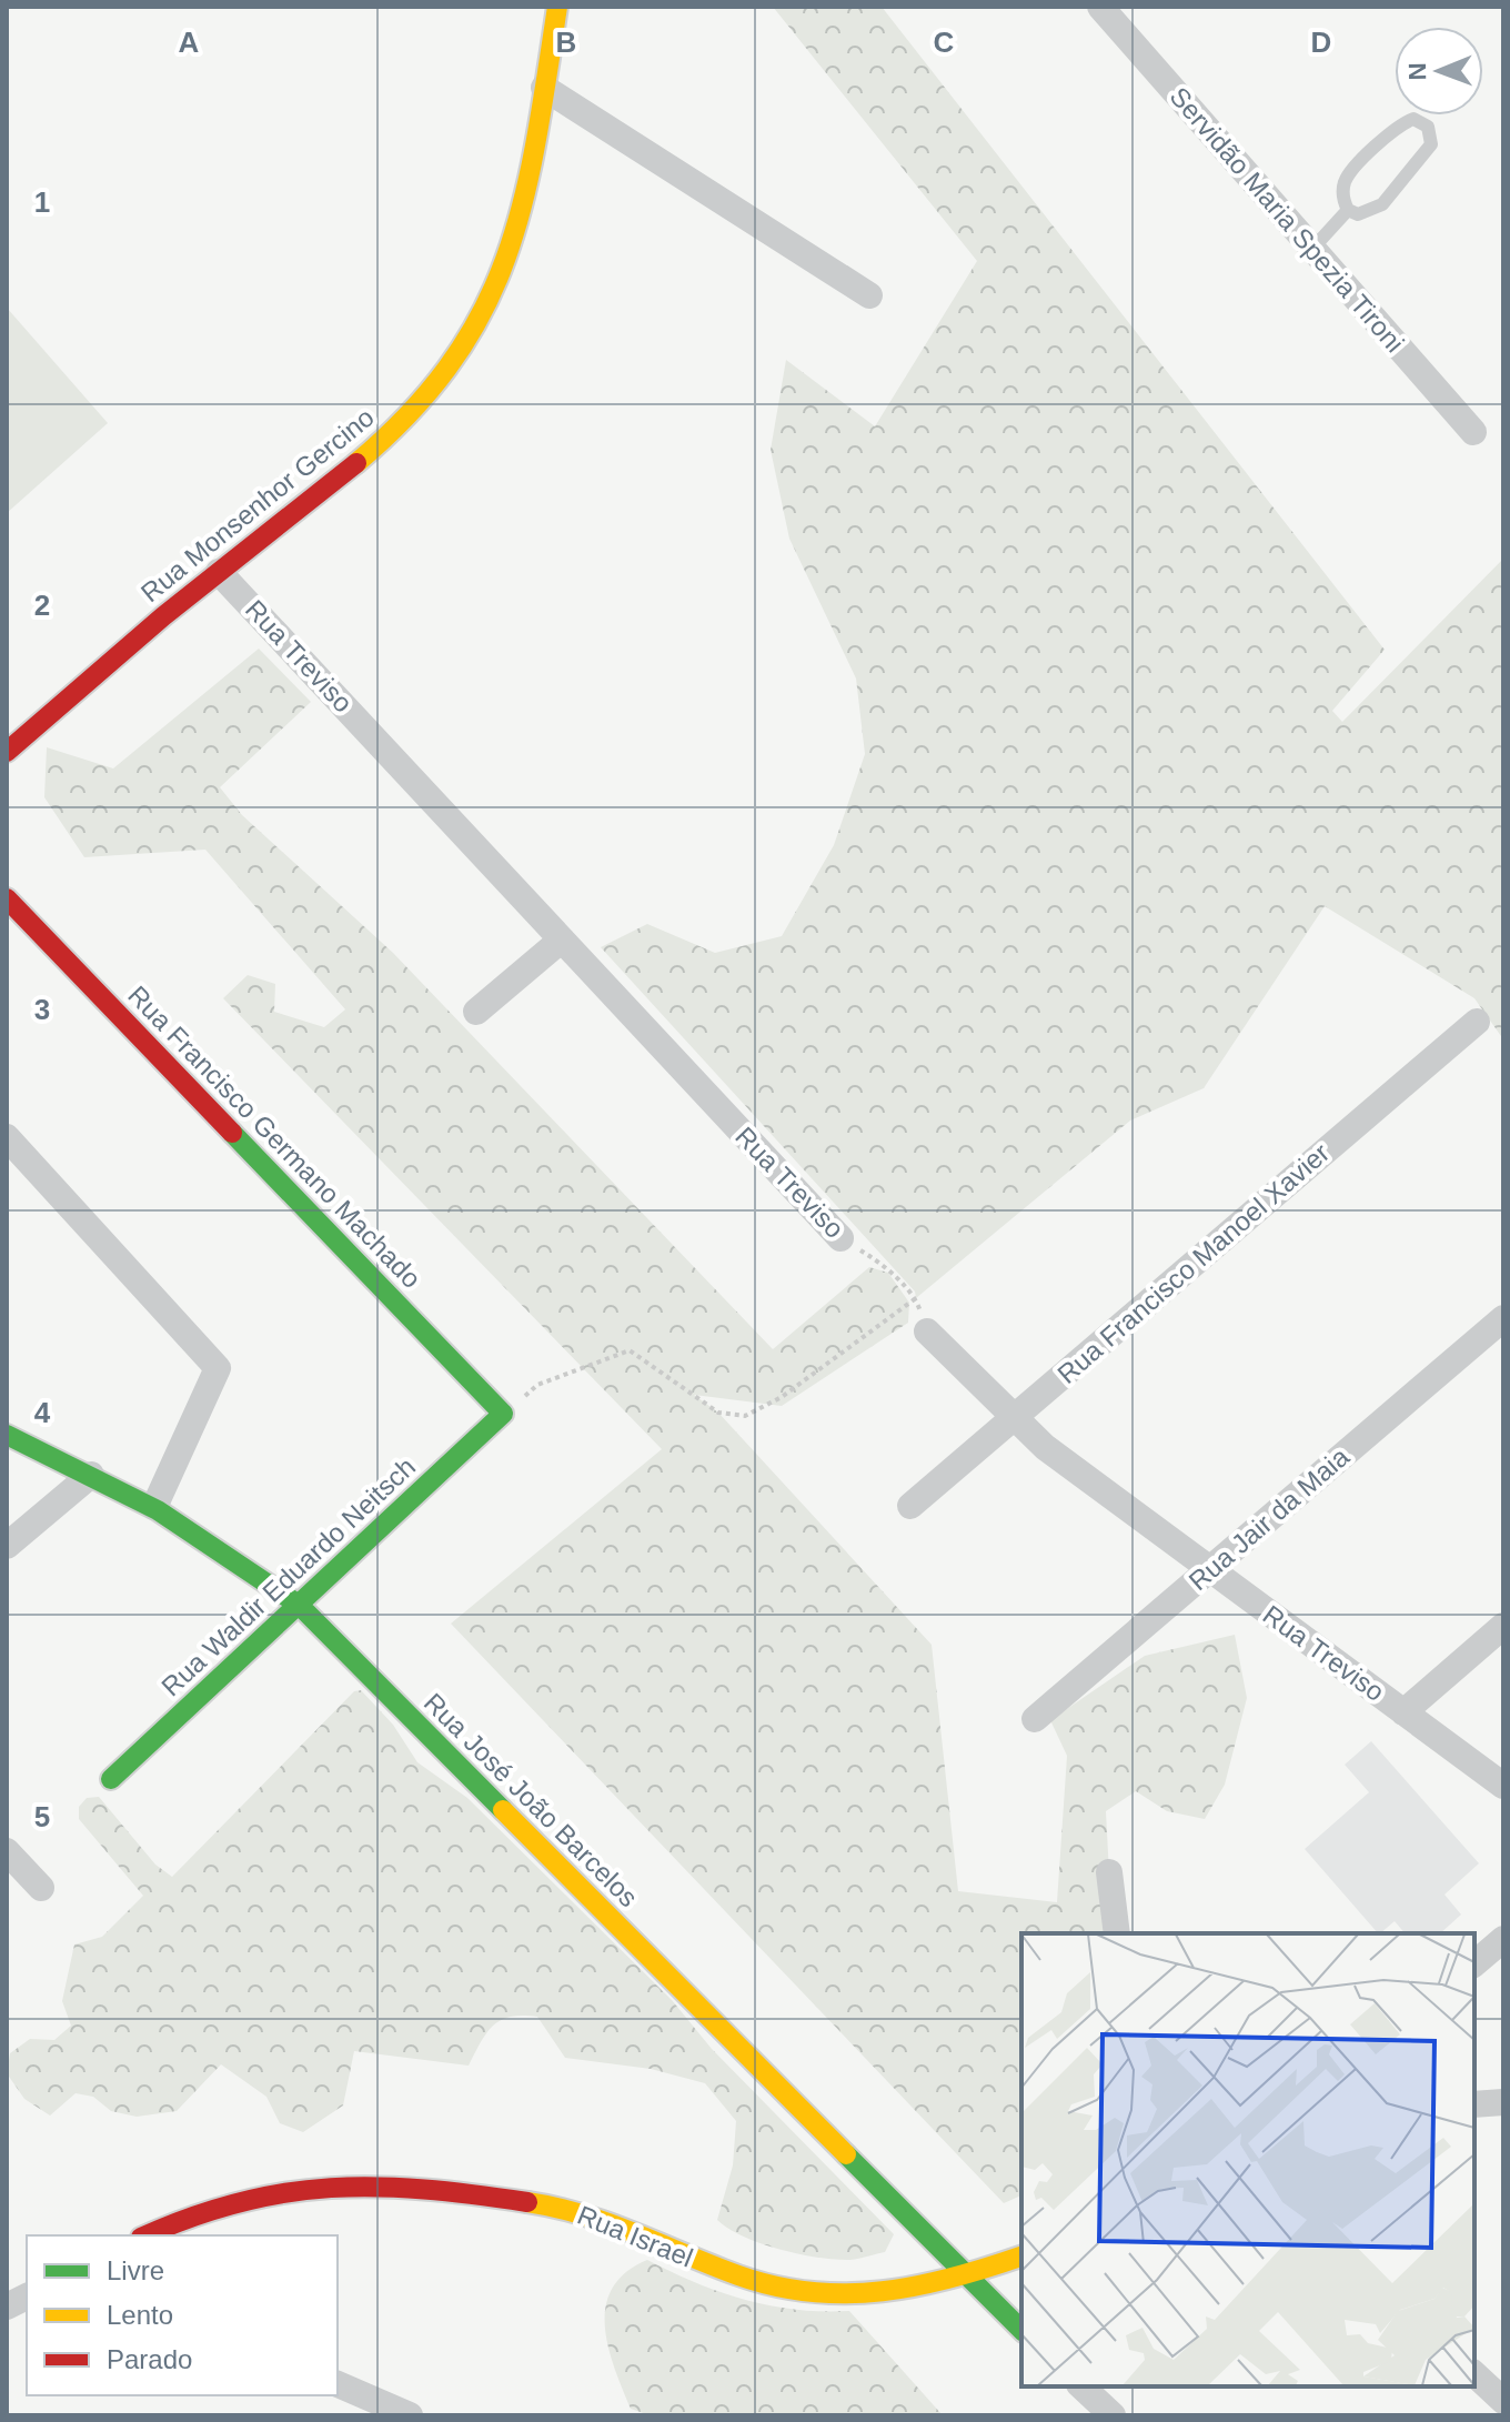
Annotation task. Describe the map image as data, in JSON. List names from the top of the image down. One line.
{"streets":{"street":["Servidão Maria Spezia Tironi","Rua Monsenhor Gercino","Rua Treviso","Rua Francisco Germano Machado","Rua Francisco Manoel Xavier","Rua Jair da Maia","Rua Waldir Eduardo Neitsch","Rua José João Barcelos","Rua Israel"]},"crossings":[["Rua Monsenhor Gercino","Rua Treviso"],["Rua Treviso","Rua Francisco Manoel Xavier"],["Rua Treviso","Rua Jair da Maia"],["Rua Francisco Germano Machado","Rua Waldir Eduardo Neitsch"],["Rua Waldir Eduardo Neitsch","Rua José João Barcelos"],["Rua José João Barcelos","Rua Israel"]],"legend":["Livre","Lento","Parado"],"north":"left","grid":{"columns":["A","B","C","D"],"rows":["1","2","3","4","5"]}}
